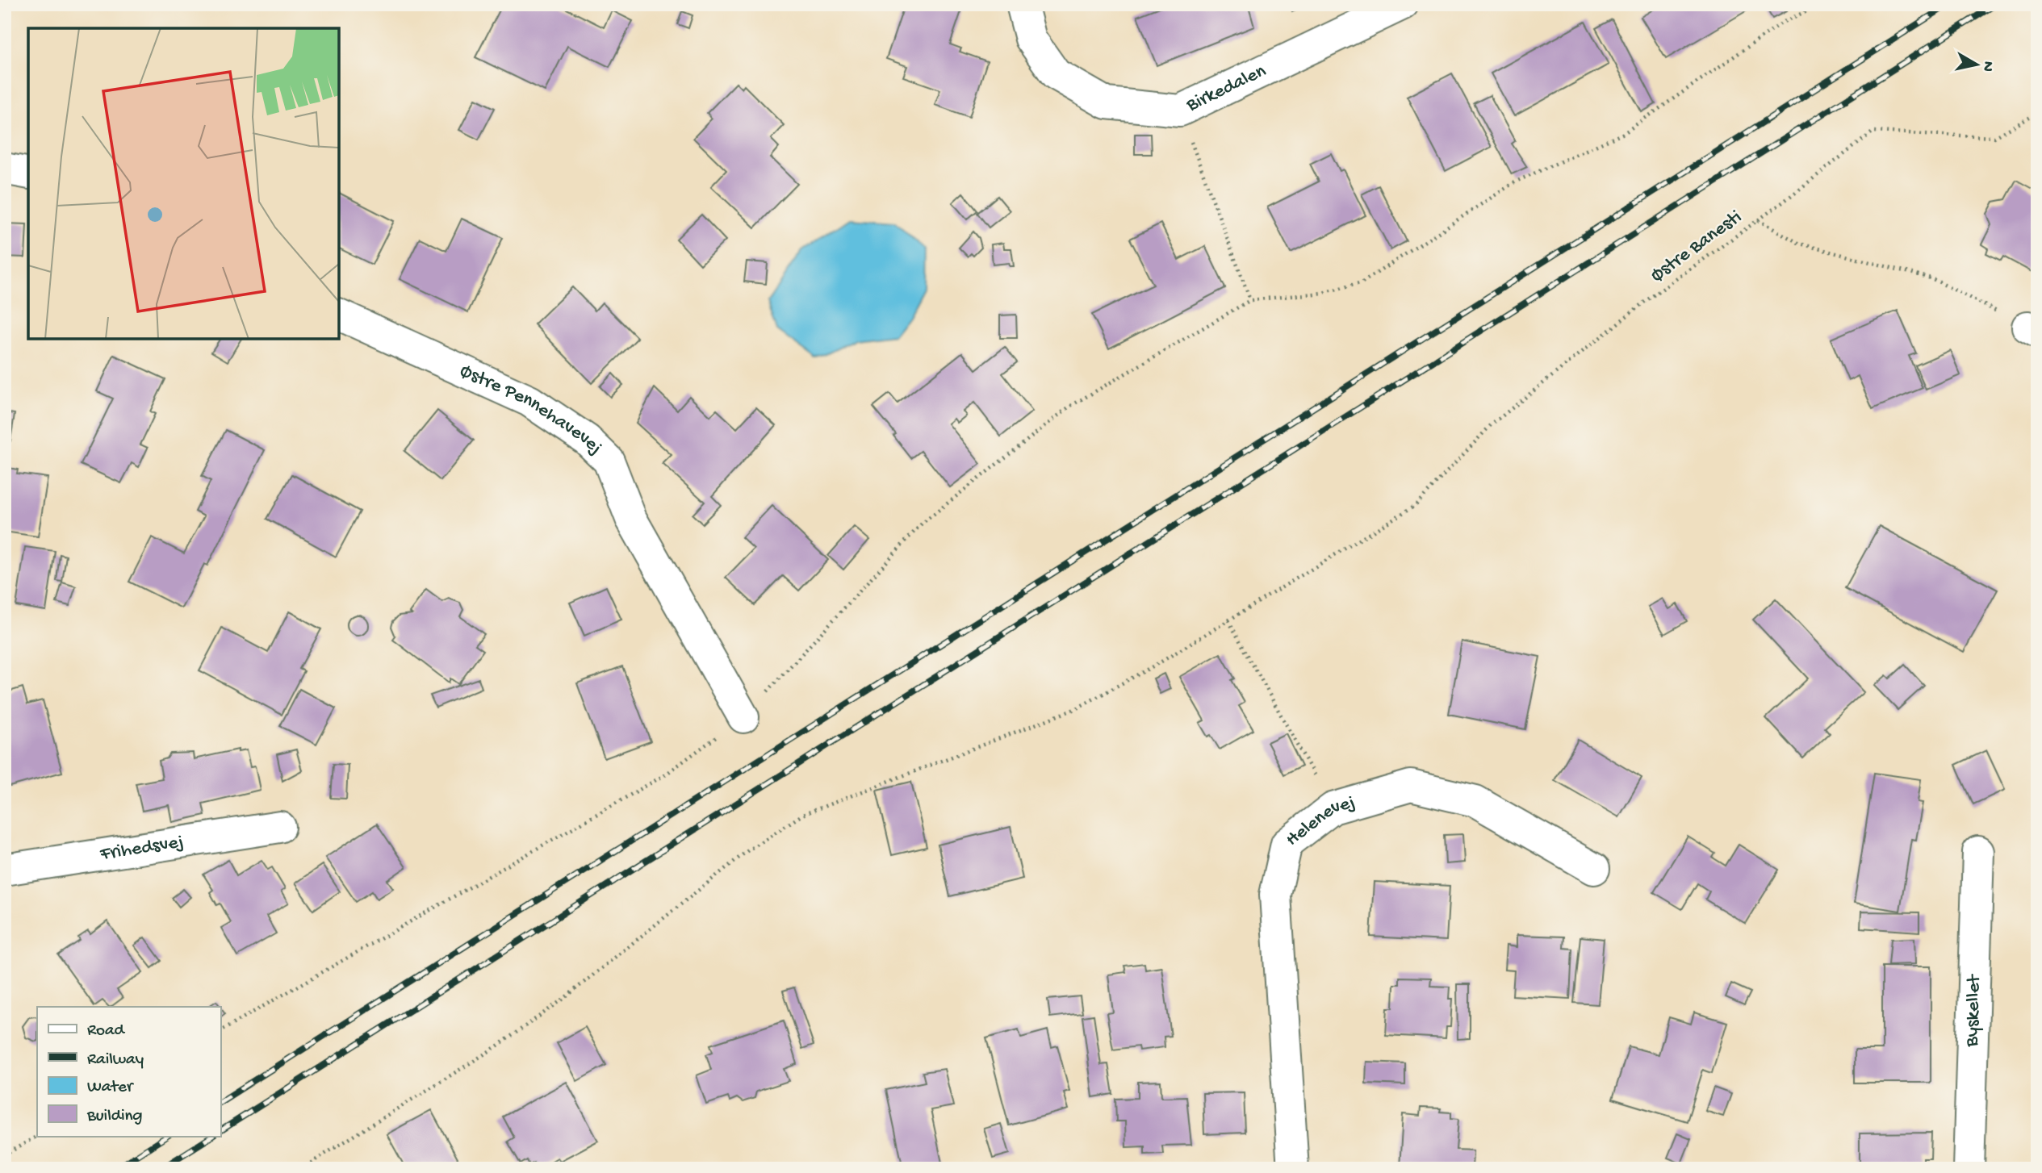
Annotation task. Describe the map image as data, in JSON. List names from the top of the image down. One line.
{"streets":{"street":["Birkedalen","Østre Pennehavevej","Helenevej","Frihedsvej","Byskellet"],"path":["Østre Banesti"]},"legend":["Road","Railway","Water","Building"],"north":"right"}
